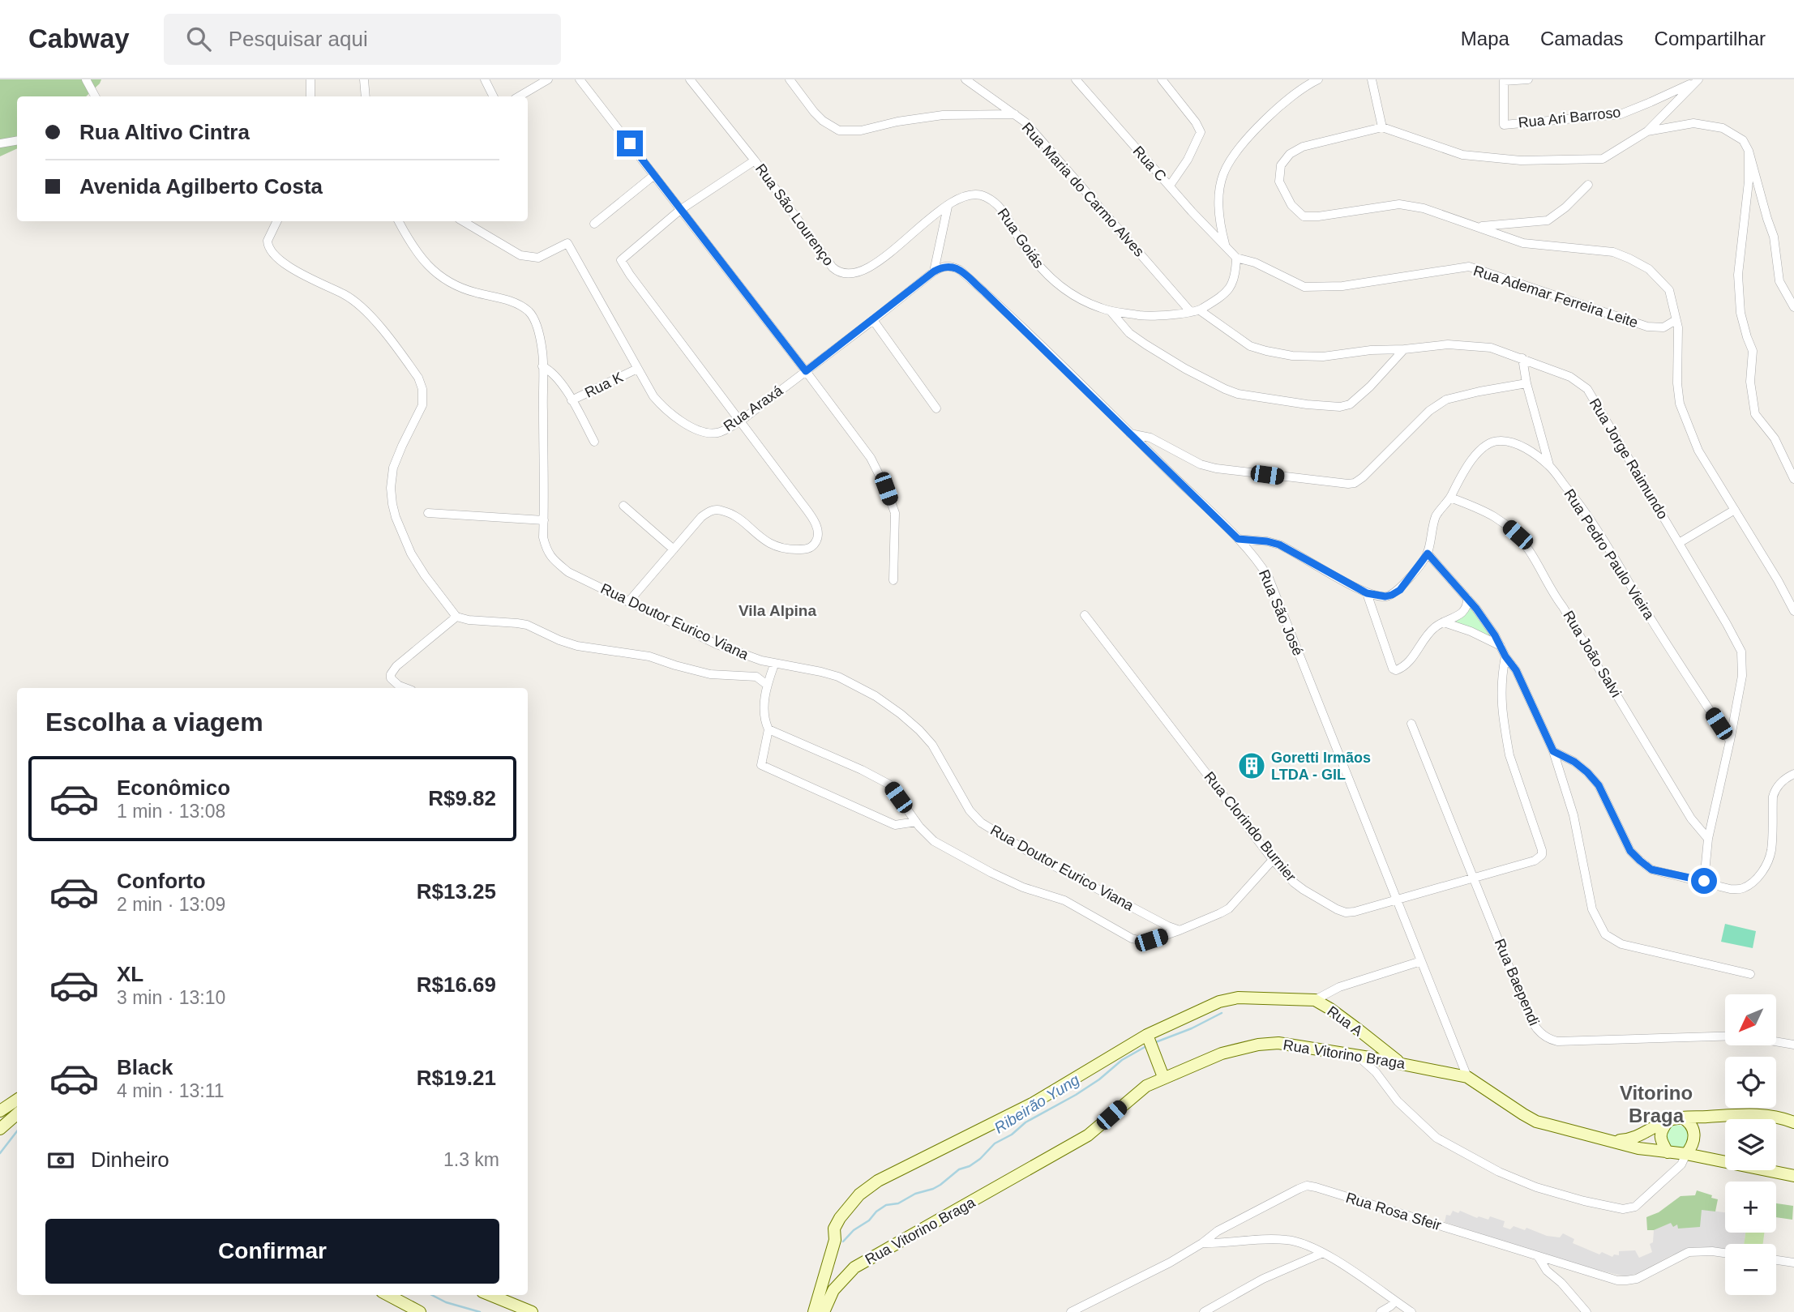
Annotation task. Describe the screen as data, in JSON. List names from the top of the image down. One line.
{"streets":{"main road":["Rua A","Rua Vitorino Braga"],"street":["Rua Ari Barroso","Rua C","Rua Maria do Carmo Alves","Rua São Lourenço","Rua Goiás","Rua Ademar Ferreira Leite","Rua K","Rua Araxá","Rua Jorge Raimundo","Rua Pedro Paulo Vieira","Rua São José","Rua Doutor Eurico Viana","Rua João Salvi","Rua Clorindo Burnier","Rua Baependi","Rua Rosa Sfeir"]},"crossings":[["Rua Maria do Carmo Alves","Rua Goiás"],["Rua São Lourenço","Rua Goiás"],["Rua Goiás","Rua Ademar Ferreira Leite"],["Rua Goiás","Rua Jorge Raimundo"],["Rua K","Rua Araxá"],["Rua Araxá","Rua São José"],["Rua Jorge Raimundo","Rua Pedro Paulo Vieira"],["Rua Jorge Raimundo","Rua João Salvi"],["Rua Pedro Paulo Vieira","Rua São José"],["Rua Pedro Paulo Vieira","Rua João Salvi"],["Rua São José","Rua Clorindo Burnier"],["Rua São José","Rua Vitorino Braga"],["Rua Clorindo Burnier","Rua Baependi"],["Rua A","Rua Vitorino Braga"]],"districts":["Vila Alpina","Vitorino Braga"],"water":["Ribeirão Yung"],"places":{"building":["Goretti Irmãos LTDA - GIL"]},"north":"bottom left","page":{"header":"Cabway","search":"Pesquisar aqui","nav":["Mapa","Camadas","Compartilhar"],"banner":["Rua Altivo Cintra","Avenida Agilberto Costa"],"heading":"Escolha a viagem","list":[{"name":"Econômico","note":"1 min · 13:08","value":"R$9.82"},{"name":"Conforto","note":"2 min · 13:09","value":"R$13.25"},{"name":"XL","note":"3 min · 13:10","value":"R$16.69"},{"name":"Black","note":"4 min · 13:11","value":"R$19.21"}],"map_buttons":["+","−"],"pay":["Dinheiro","1.3 km"],"buttons":"Confirmar"}}
